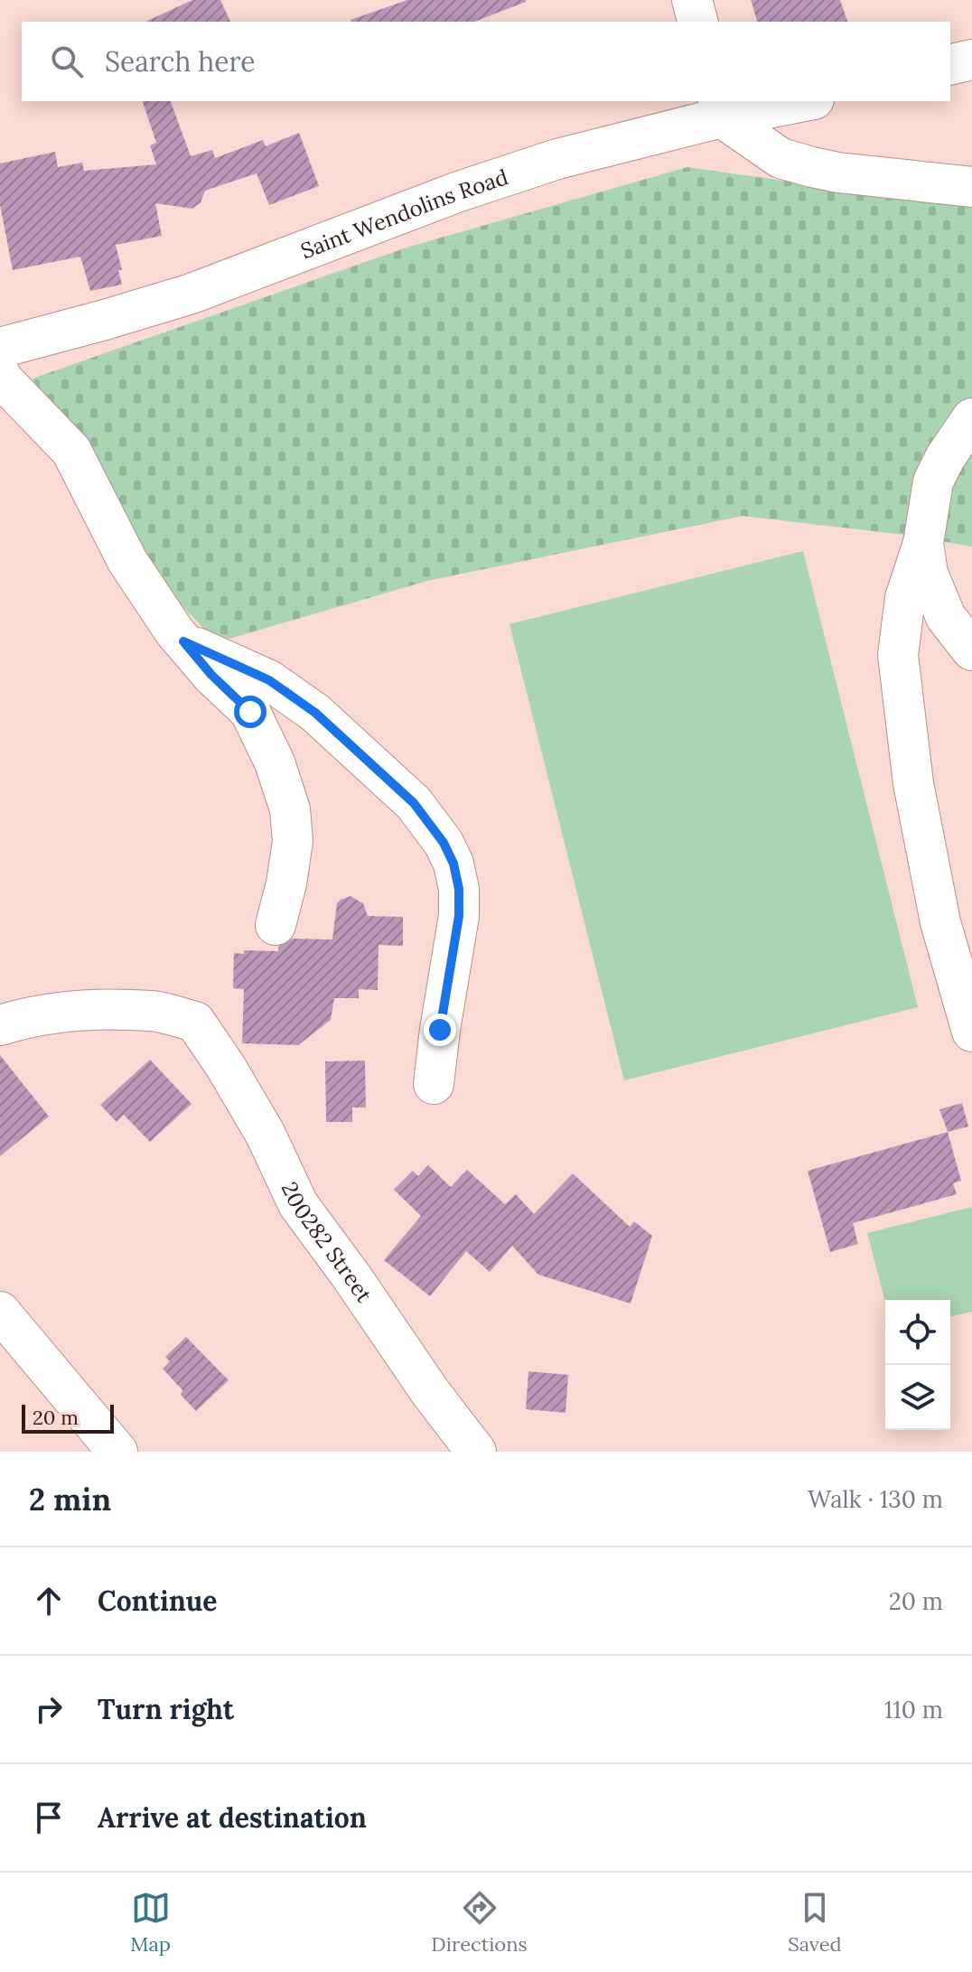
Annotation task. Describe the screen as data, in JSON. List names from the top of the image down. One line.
{"streets":{"street":["Saint Wendolins Road","200282 Street"]},"scale_bar":"20 m","page":{"search":"Search here","scale":"20 m","heading":["2 min","Walk · 130 m"],"list":[["Continue","20 m"],["Turn right","110 m"],"Arrive at destination"],"nav":["Map","Directions","Saved"]}}
